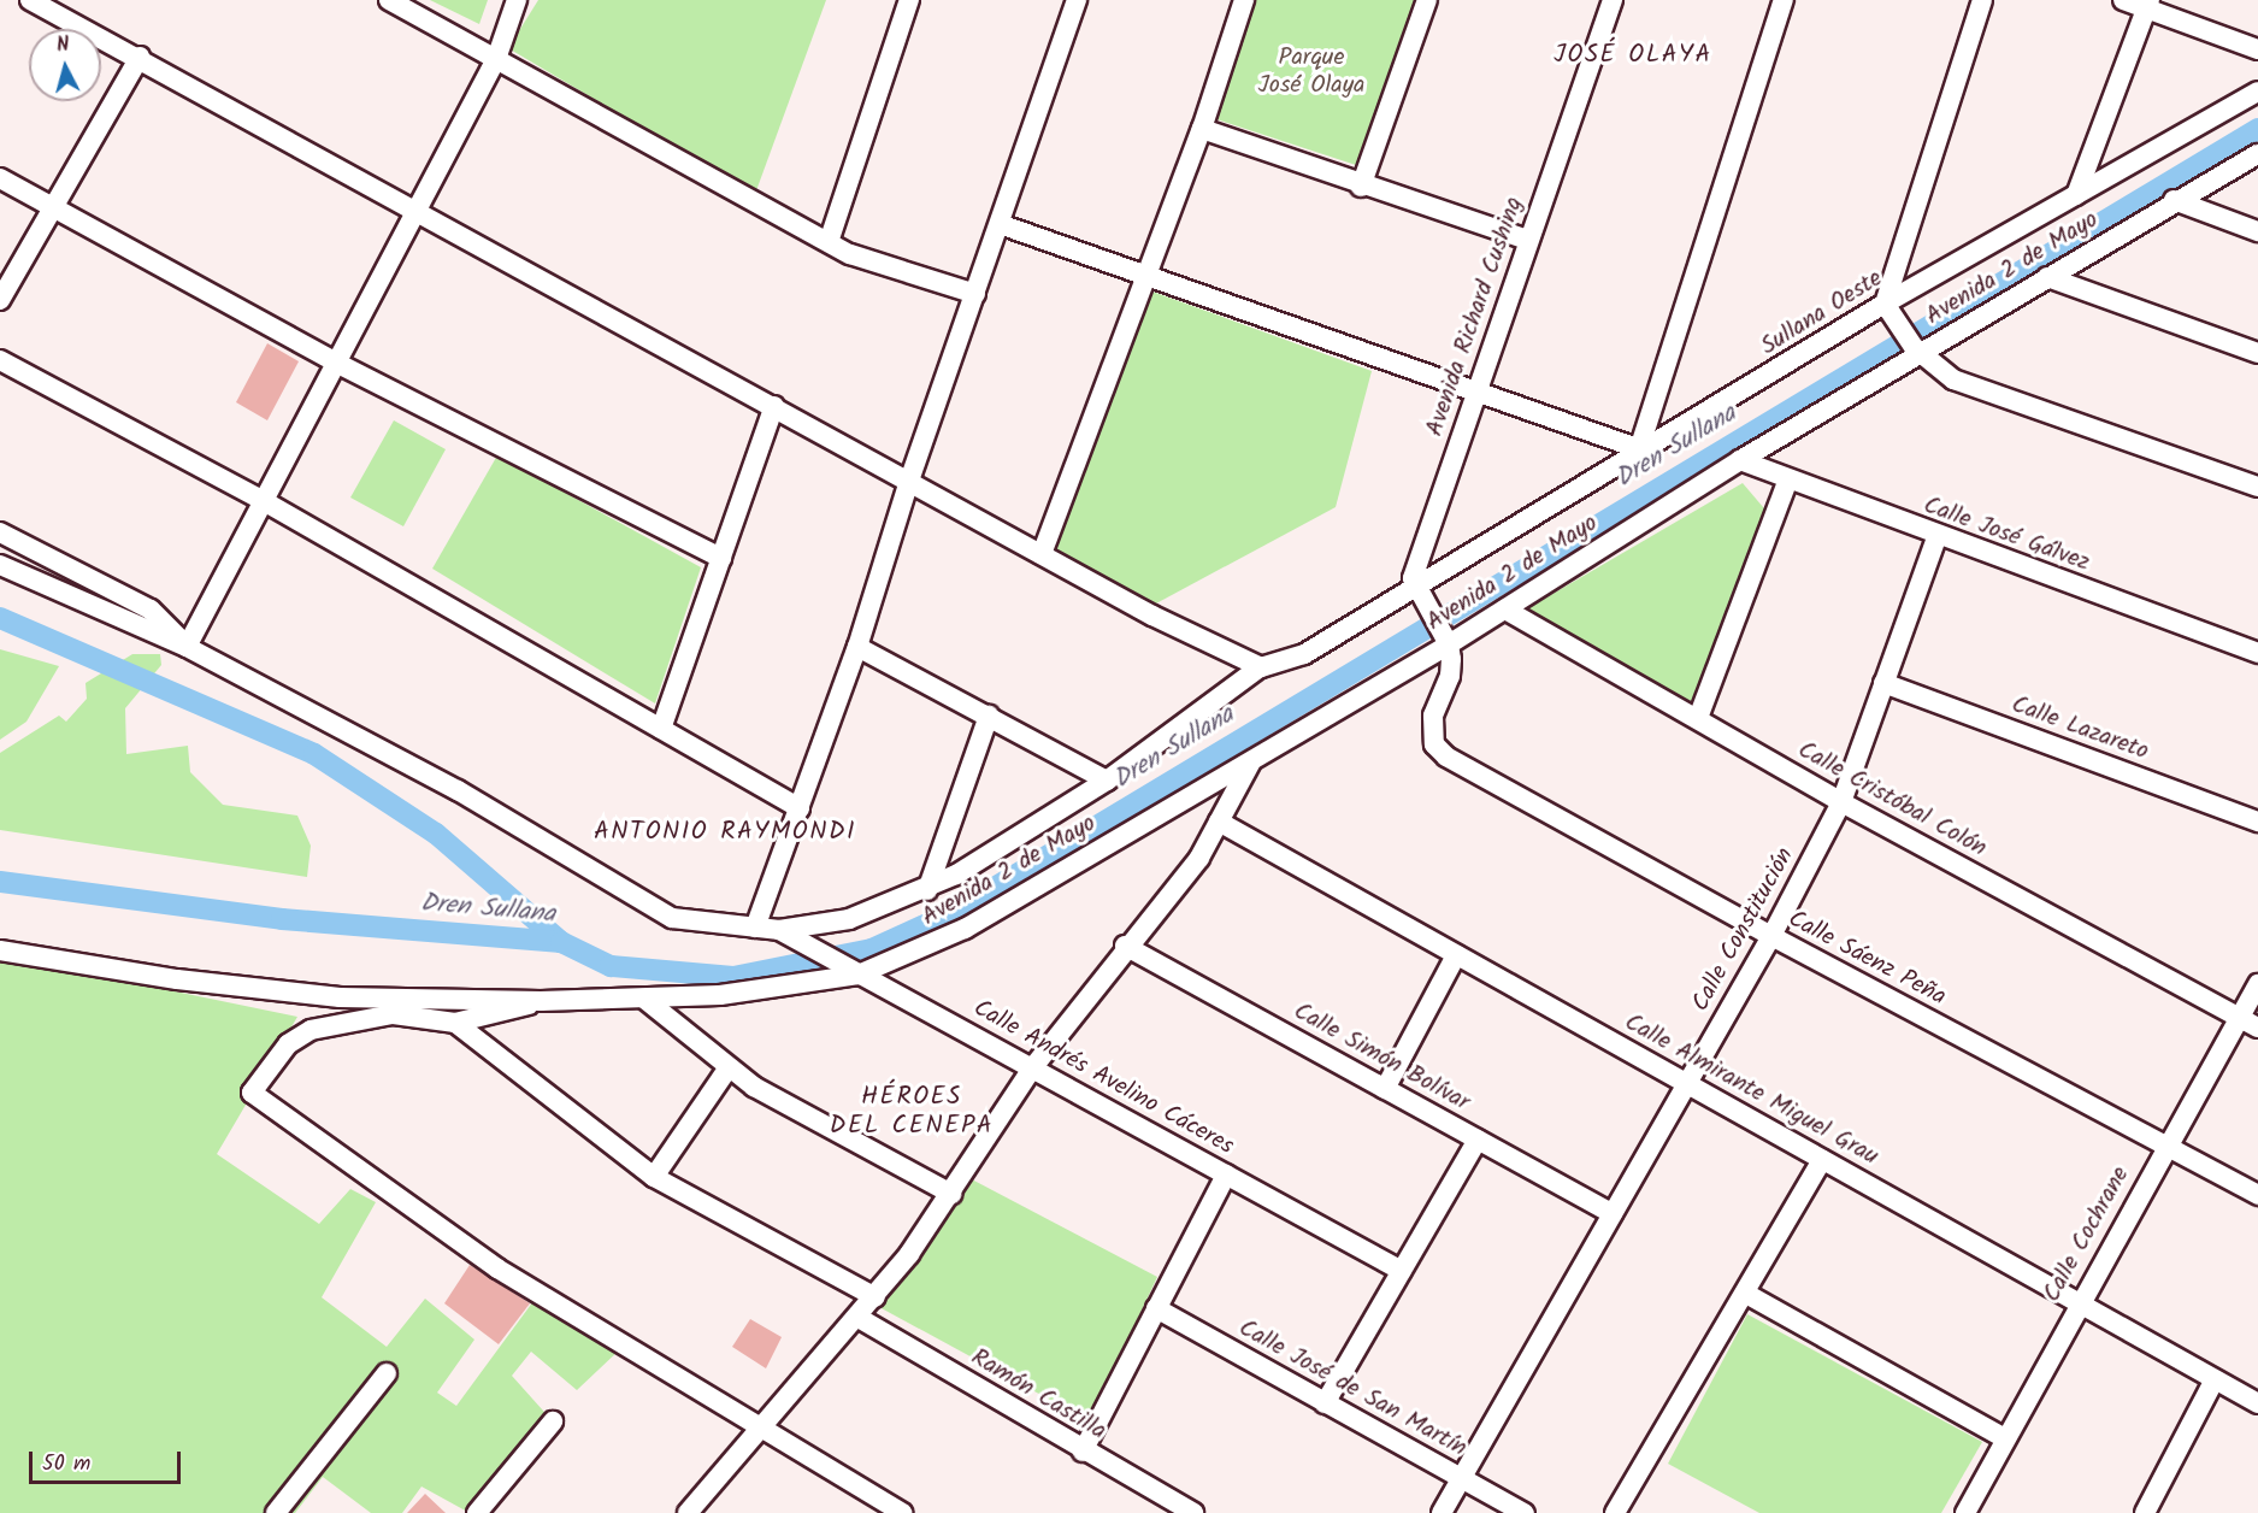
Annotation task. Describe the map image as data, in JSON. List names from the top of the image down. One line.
{"streets":{"street":["Avenida 2 de Mayo","Sullana Oeste","Avenida Richard Cushing","Calle José Gálvez","Calle Lazareto","Calle Cristóbal Colón","Calle Constitución","Calle Sáenz Peña","Calle Simón Bolívar","Calle Andrés Avelino Cáceres","Calle Almirante Miguel Grau","Calle Cochrane","Calle José de San Martín","Ramón Castilla"]},"crossings":[["Avenida 2 de Mayo","Calle José Gálvez"],["Avenida 2 de Mayo","Calle Cristóbal Colón"],["Avenida 2 de Mayo","Calle Sáenz Peña"],["Avenida 2 de Mayo","Calle Andrés Avelino Cáceres"],["Sullana Oeste","Avenida Richard Cushing"],["Sullana Oeste","Calle Andrés Avelino Cáceres"],["Calle José Gálvez","Calle Constitución"],["Calle Lazareto","Calle Constitución"],["Calle Cristóbal Colón","Calle Constitución"],["Calle Cristóbal Colón","Calle Cochrane"],["Calle Constitución","Calle Sáenz Peña"],["Calle Constitución","Calle Simón Bolívar"],["Calle Constitución","Calle Almirante Miguel Grau"],["Calle Constitución","Calle José de San Martín"],["Calle Sáenz Peña","Calle Cochrane"],["Calle Almirante Miguel Grau","Calle Cochrane"]],"districts":["JOSÉ OLAYA","ANTONIO RAYMONDI","HÉROES DEL CENEPA"],"water":["Dren Sullana"],"parks":["Parque José Olaya"],"scale_bar":"50 m","north":"top"}
